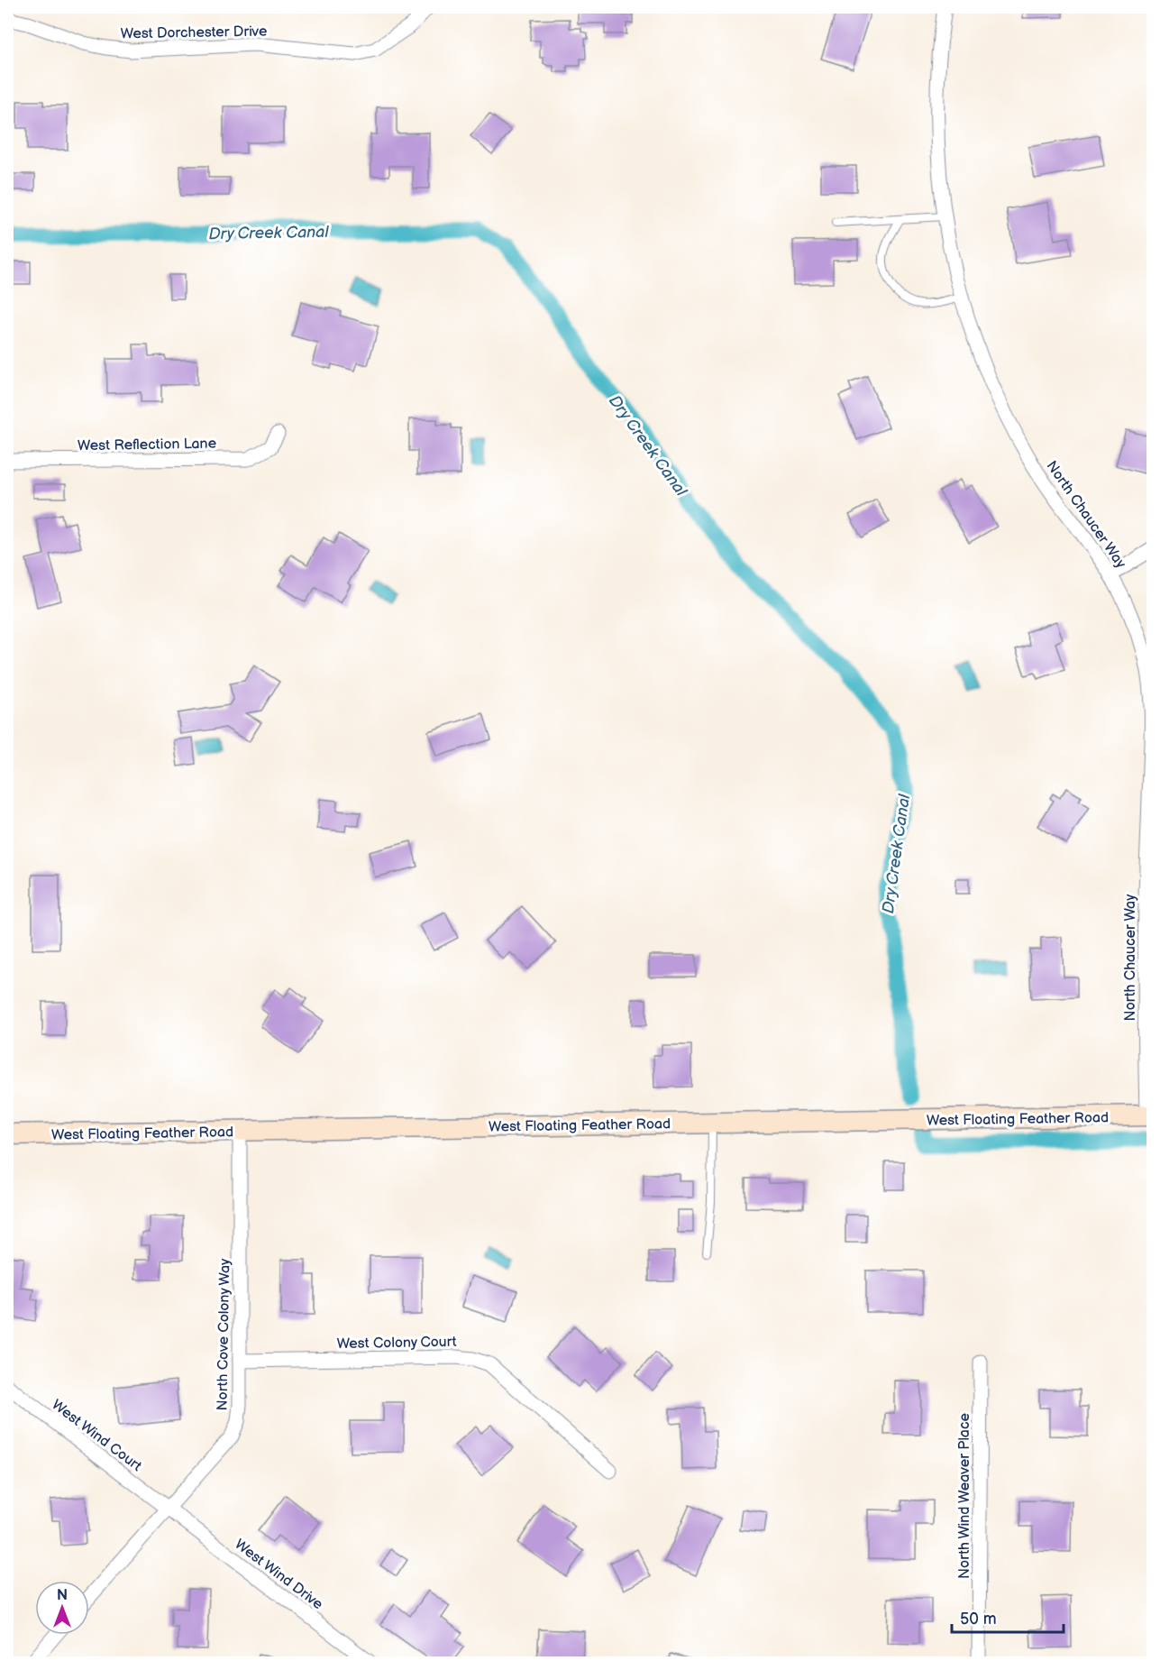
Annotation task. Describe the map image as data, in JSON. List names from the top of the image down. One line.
{"streets":{"main road":["West Floating Feather Road"],"street":["West Dorchester Drive","West Reflection Lane","North Chaucer Way","North Cove Colony Way","West Colony Court","West Wind Court","North Wind Weaver Place","West Wind Drive"]},"crossings":[["North Chaucer Way","West Floating Feather Road"],["West Floating Feather Road","North Cove Colony Way"],["North Cove Colony Way","West Colony Court"],["North Cove Colony Way","West Wind Court"],["North Cove Colony Way","West Wind Drive"],["West Wind Court","West Wind Drive"]],"water":["Dry Creek Canal"],"scale_bar":"50 m","north":"top"}
